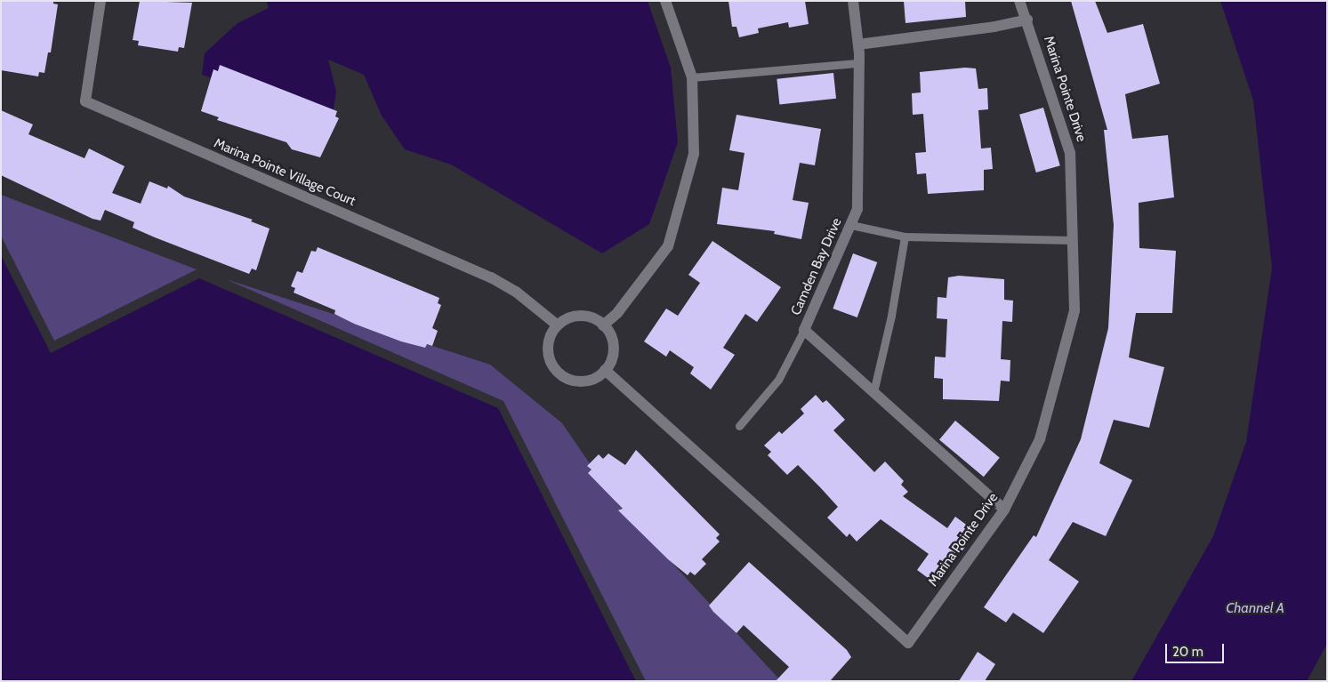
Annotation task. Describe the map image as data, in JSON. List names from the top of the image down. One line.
{"streets":{"street":["Marina Pointe Drive","Marina Pointe Village Court","Camden Bay Drive"]},"crossings":[["Marina Pointe Drive","Marina Pointe Village Court"],["Marina Pointe Drive","Camden Bay Drive"]],"water":["Channel A"],"scale_bar":"20 m"}
